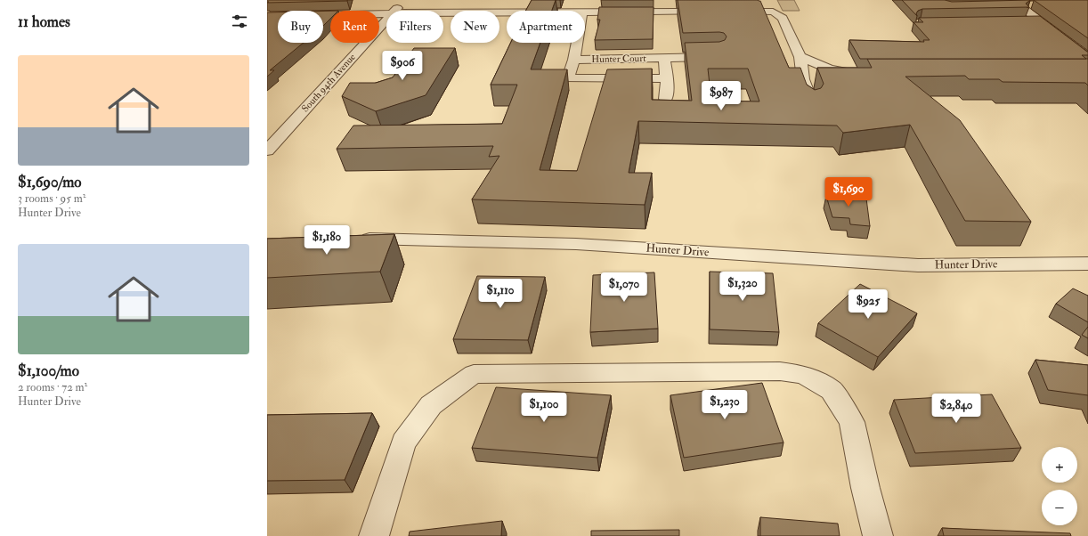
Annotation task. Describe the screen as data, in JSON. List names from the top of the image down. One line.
{"streets":{"street":["Hunter Court","South 94th Avenue","Hunter Drive"]},"page":{"heading":"11 homes","chip":["Buy","Rent","Filters","New","Apartment"],"list":[{"name":"$1,690/mo","note":"3 rooms · 95 m² · Hunter Drive"},{"name":"$1,100/mo","note":"2 rooms · 72 m² · Hunter Drive"}],"price":["$906","$987","$1,690","$1,180","$1,320","$1,070","$1,110","$925","$1,230","$1,100","$2,840"],"map_buttons":["+","−"]}}
